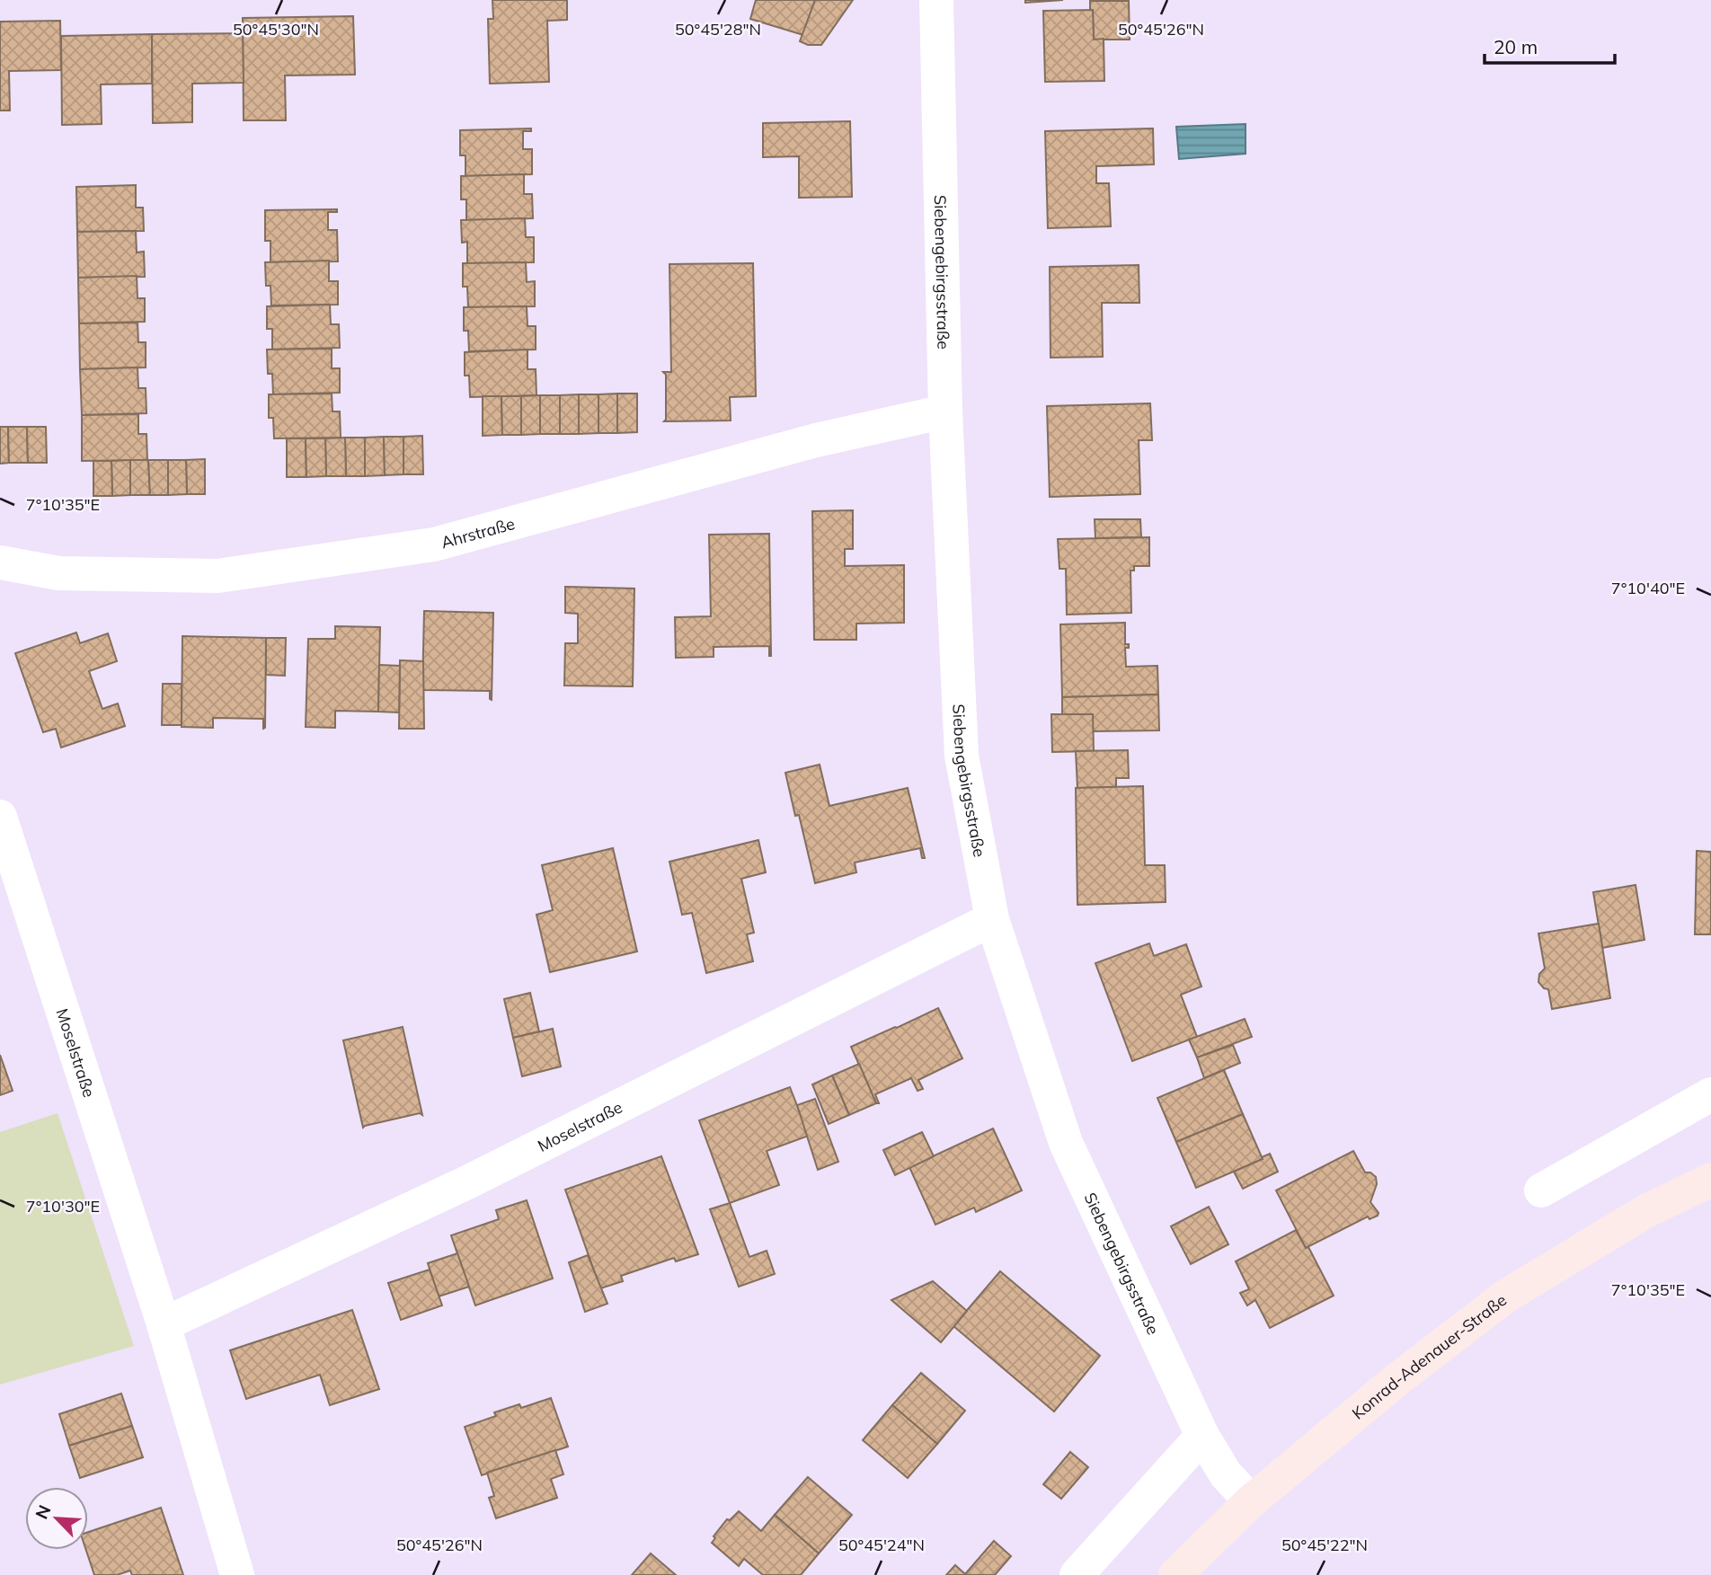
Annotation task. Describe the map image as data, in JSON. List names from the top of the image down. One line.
{"streets":{"street":["Siebengebirgsstraße","Ahrstraße","Moselstraße","Konrad-Adenauer-Straße"]},"crossings":[["Siebengebirgsstraße","Ahrstraße"],["Siebengebirgsstraße","Moselstraße"],["Siebengebirgsstraße","Konrad-Adenauer-Straße"]],"scale_bar":"20 m","north":"top left","coordinates":["50°45'30\"N","50°45'28\"N","50°45'26\"N","7°10'35\"E","7°10'40\"E","7°10'30\"E","50°45'24\"N","50°45'22\"N"]}
